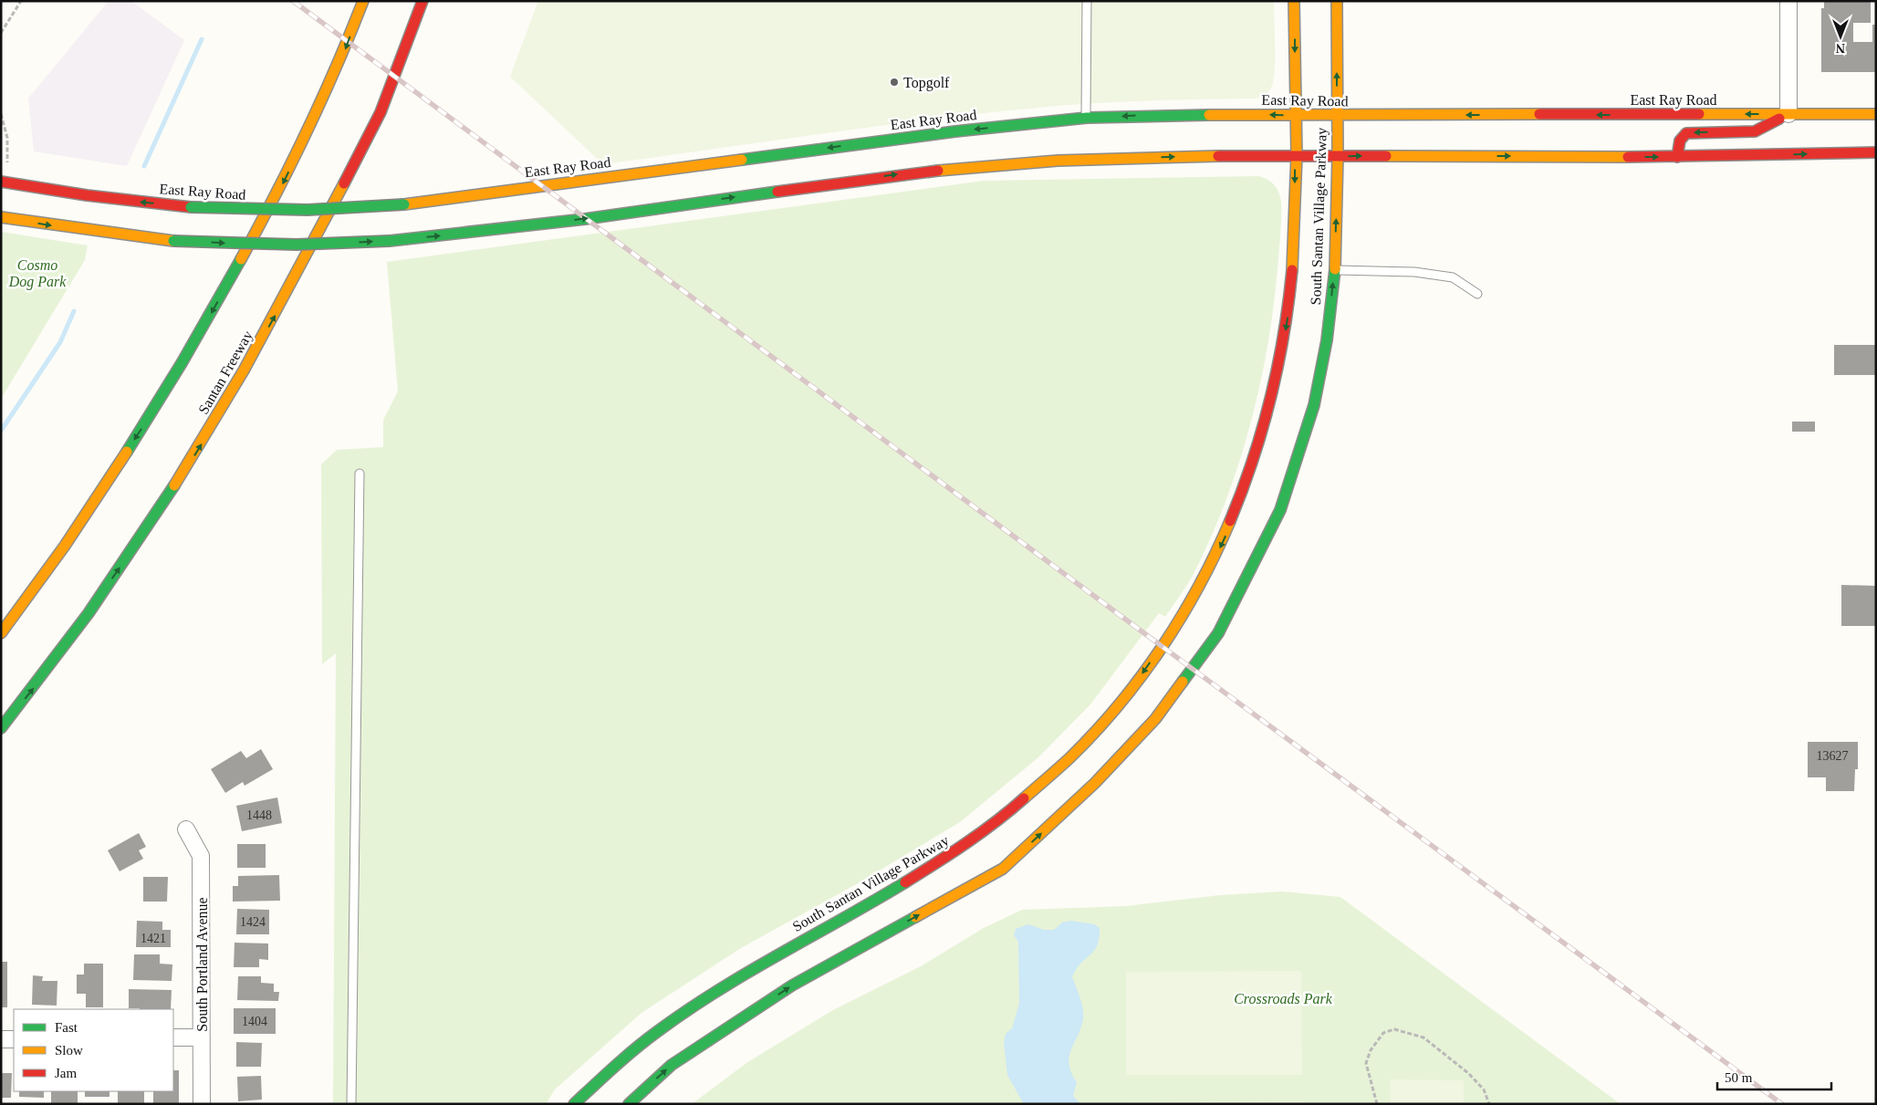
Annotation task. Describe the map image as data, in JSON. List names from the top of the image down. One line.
{"streets":{"main road":["East Ray Road","South Santan Village Parkway","Santan Freeway"],"street":["South Portland Avenue"]},"crossings":[["East Ray Road","South Santan Village Parkway"]],"parks":["Cosmo Dog Park","Crossroads Park"],"places":["Topgolf"],"house_numbers":["13627","1448","1424","1421","1404"],"legend":["Fast","Slow","Jam"],"scale_bar":"50 m","north":"bottom"}
